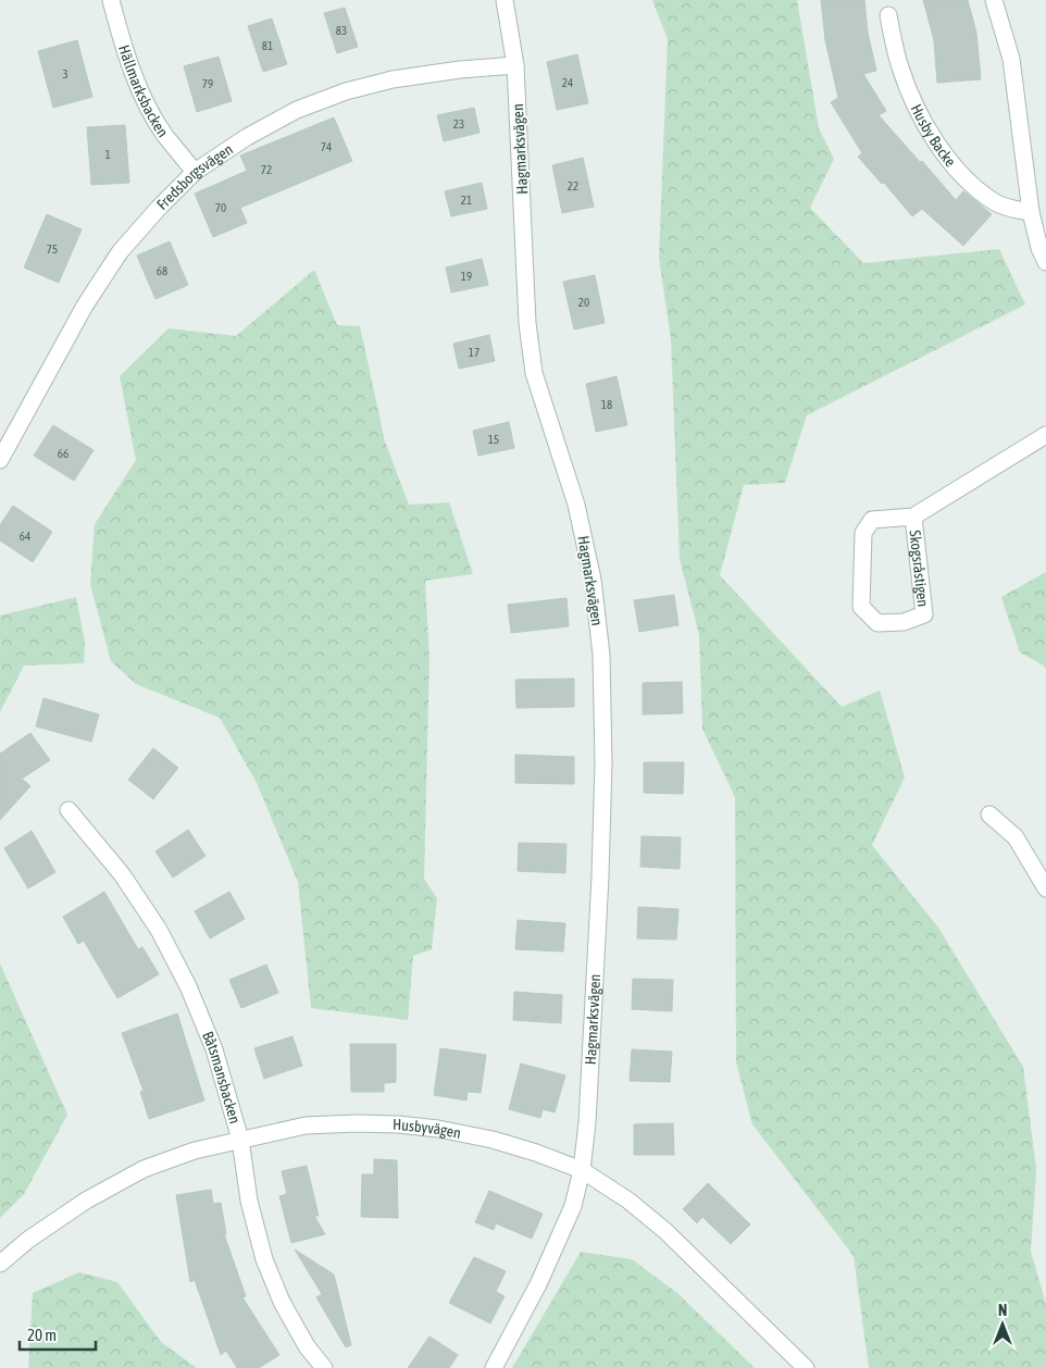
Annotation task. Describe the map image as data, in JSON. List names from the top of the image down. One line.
{"streets":{"street":["Hällmarksbacken","Husby Backe","Hagmarksvägen","Fredsborgsvägen","Skogsråstigen","Båtsmansbacken","Husbyvägen"]},"crossings":[["Hällmarksbacken","Fredsborgsvägen"],["Hagmarksvägen","Fredsborgsvägen"],["Hagmarksvägen","Husbyvägen"],["Båtsmansbacken","Husbyvägen"]],"house_numbers":["83","81","3","24","79","23","74","1","72","22","21","70","75","68","19","20","17","18","15","66","64"],"scale_bar":"20 m","north":"top"}
